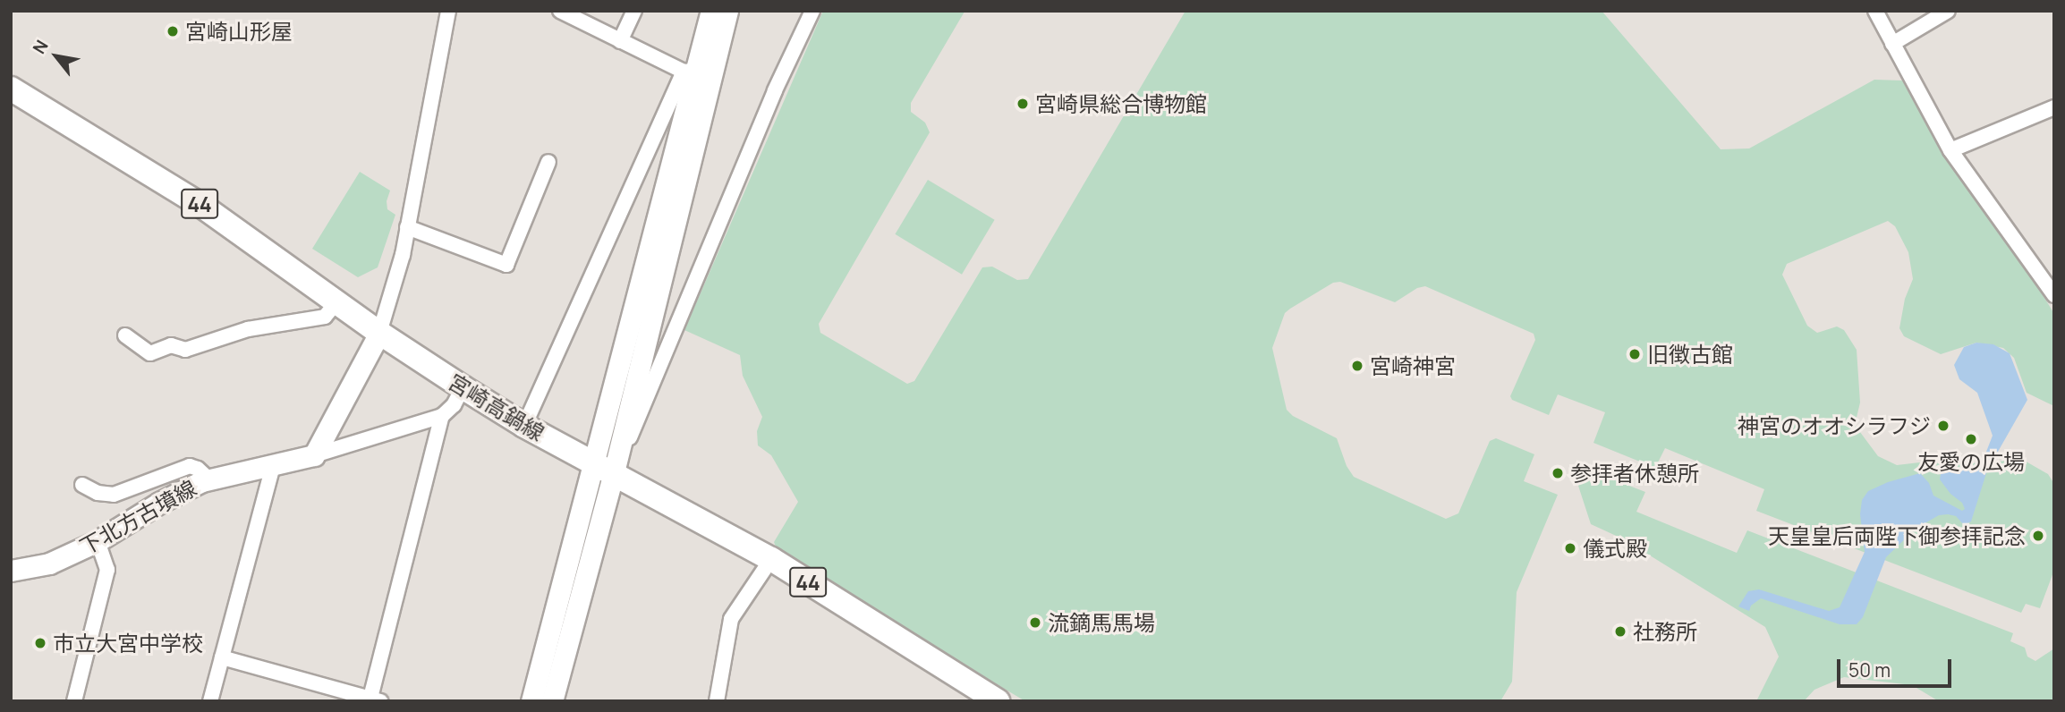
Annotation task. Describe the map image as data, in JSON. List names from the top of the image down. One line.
{"streets":{"main road":["44","宮崎高鍋線","下北方古墳線"]},"places":["宮崎山形屋","宮崎県総合博物館","旧徴古館","宮崎神宮","神宮のオオシラフジ","友愛の広場","参拝者休憩所","天皇皇后両陛下御参拝記念","儀式殿","流鏑馬馬場","社務所","市立大宮中学校"],"scale_bar":"50 m","north":"top left"}
